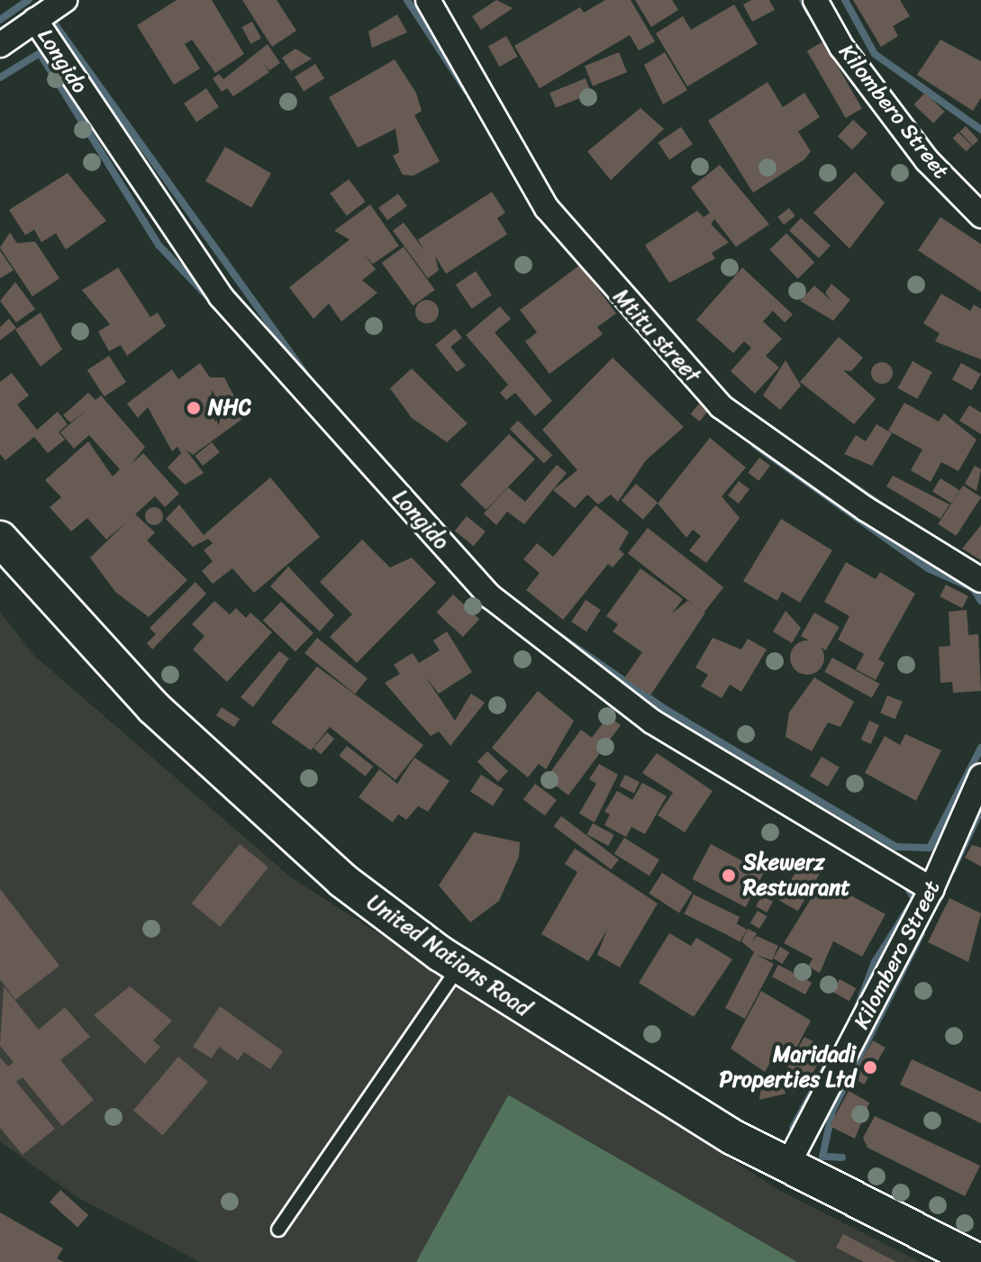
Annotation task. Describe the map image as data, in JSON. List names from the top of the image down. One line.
{"streets":{"street":["Longido","Kilombero Street","Mtitu street","United Nations Road"]},"crossings":[["Longido","Kilombero Street"],["Kilombero Street","United Nations Road"]],"places":["NHC","Skewerz Restuarant","Maridadi Properties Ltd"]}
